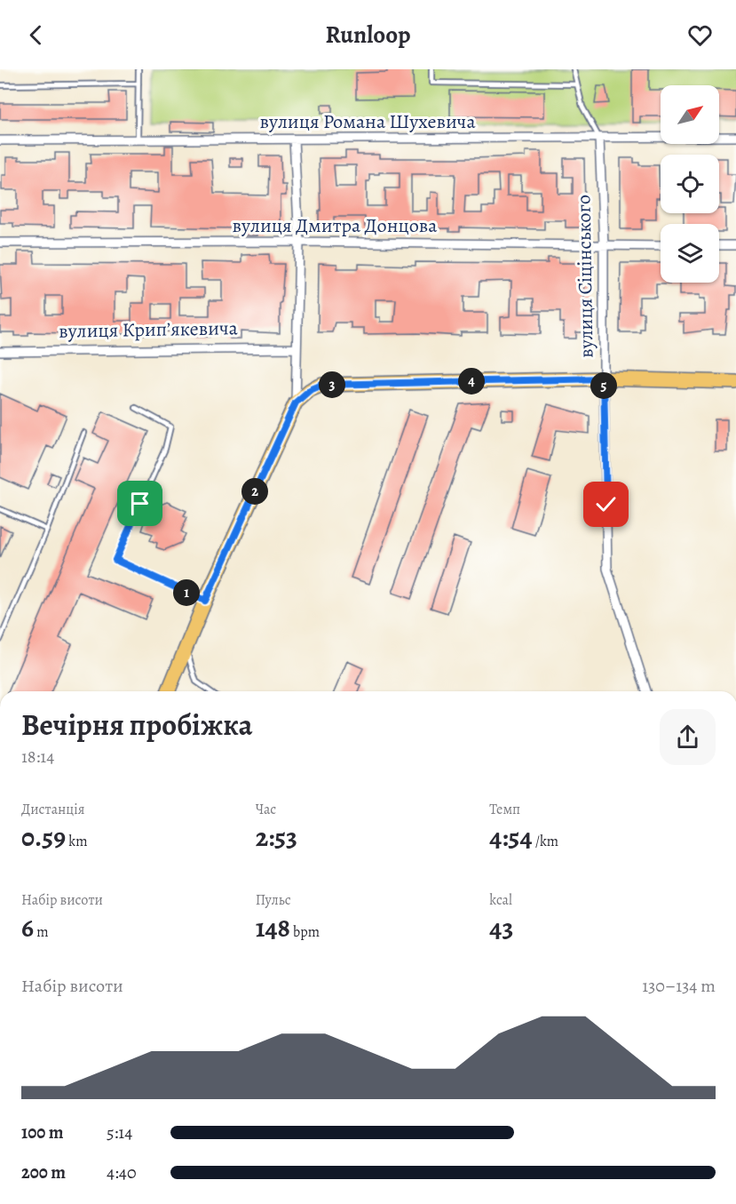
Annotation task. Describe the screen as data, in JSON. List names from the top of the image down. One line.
{"streets":{"street":["вулиця Романа Шухевича","вулиця Дмитра Донцова","вулиця Сіцінського","вулиця Крипʼякевича"]},"crossings":[["вулиця Романа Шухевича","вулиця Сіцінського"],["вулиця Дмитра Донцова","вулиця Сіцінського"]],"north":"top right","page":{"header":"Runloop","pins":["4","3","5","2","1"],"heading":["Вечірня пробіжка","18:14"],"stats":[["Дистанція","0.59 km"],["Час","2:53"],["Темп","4:54 /km"],["Набір висоти","6 m"],["Пульс","148 bpm"],["kcal","43"]],"chart":["Набір висоти","130–134 m"],"list":[{"name":"100 m","note":"5:14"},{"name":"200 m","note":"4:40"}]}}
